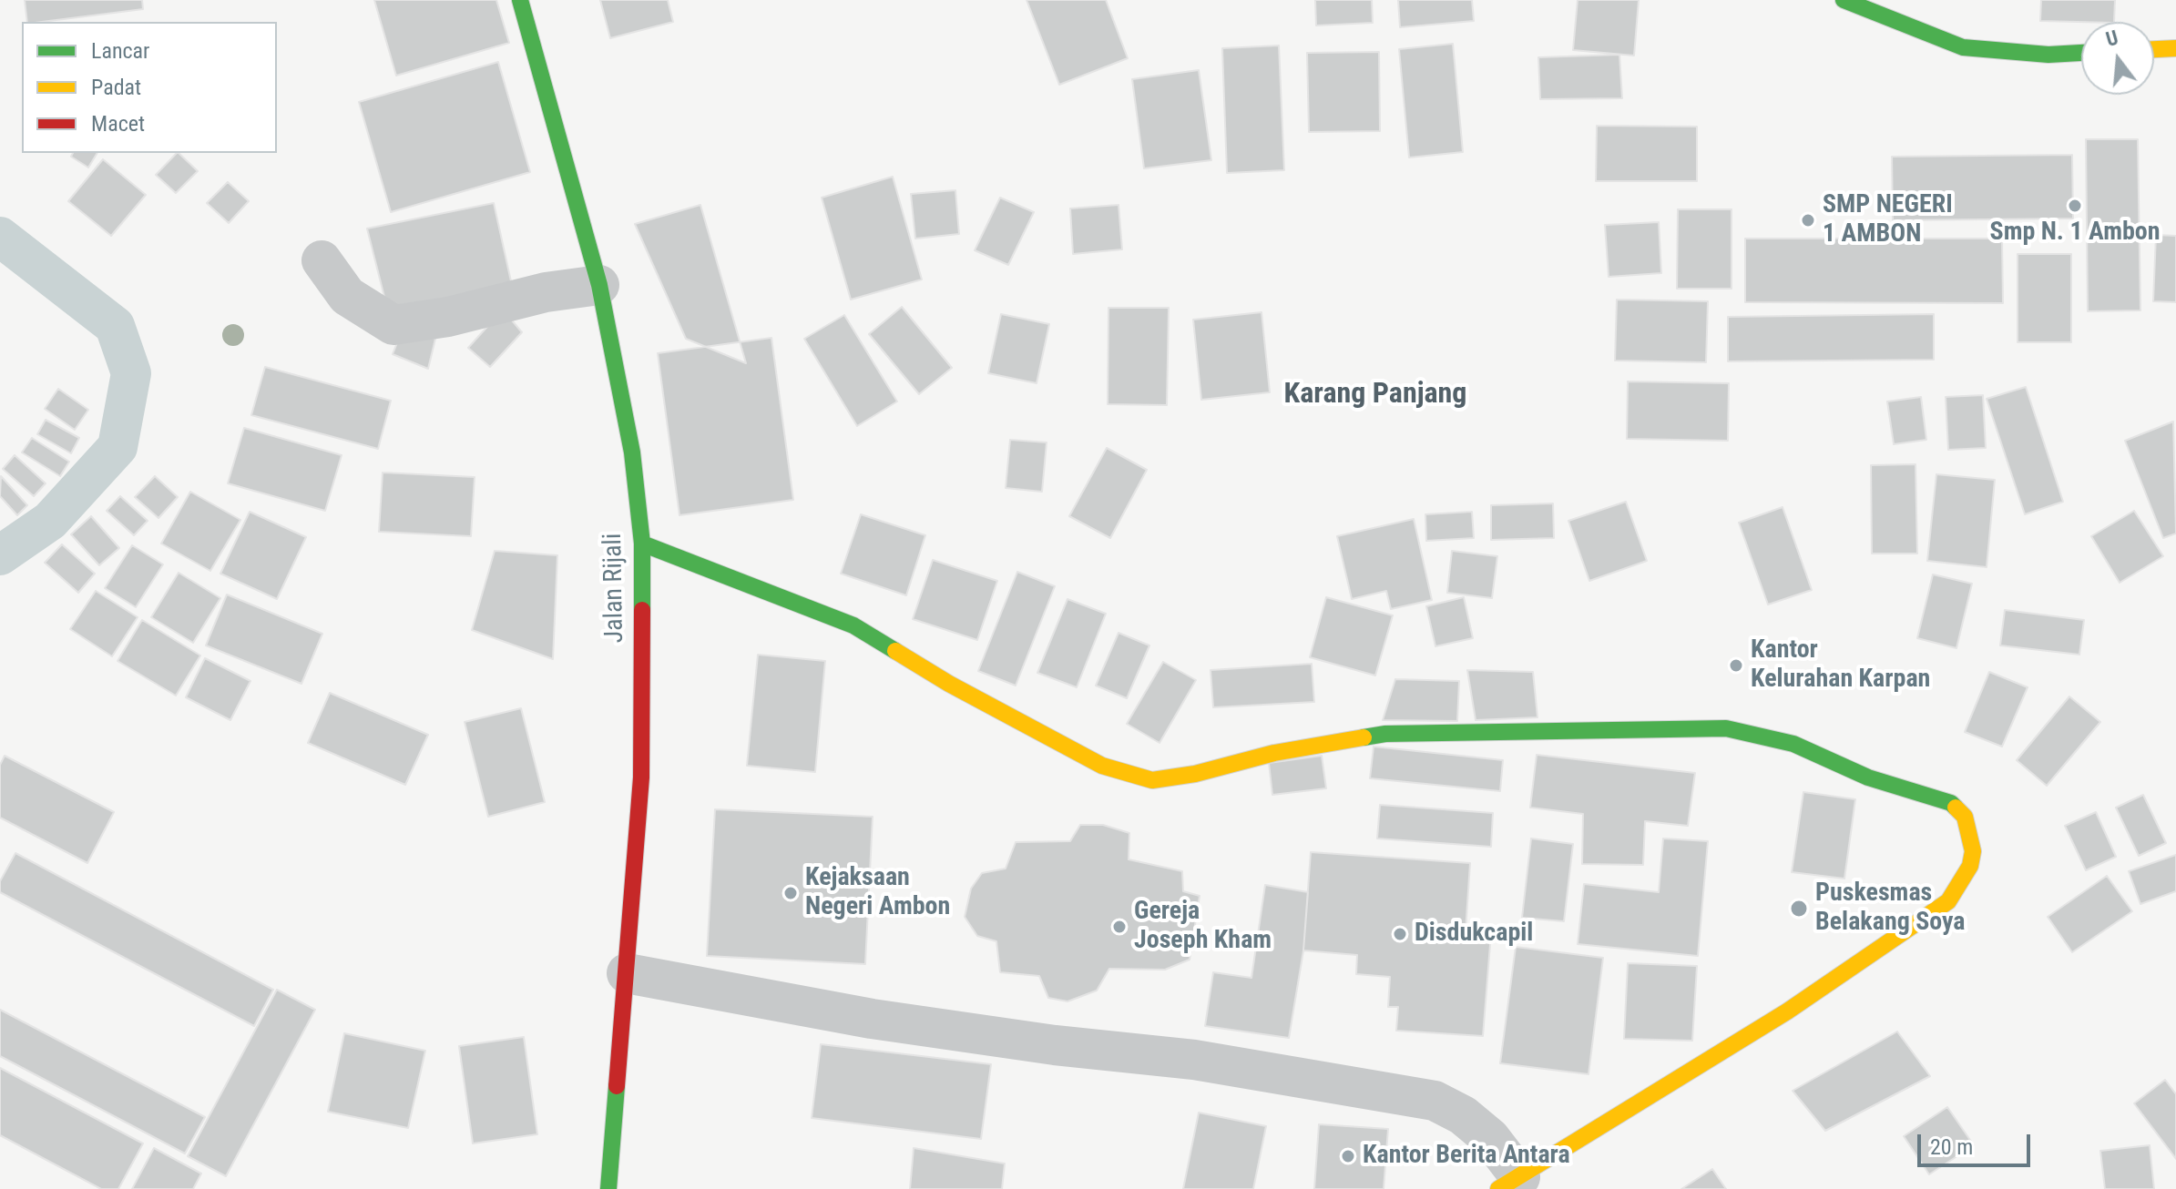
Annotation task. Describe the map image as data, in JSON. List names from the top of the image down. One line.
{"streets":{"main road":["Jalan Rijali"]},"districts":["Karang Panjang"],"places":["Smp N. 1 Ambon","SMP NEGERI 1 AMBON","Kantor Kelurahan Karpan","Kejaksaan Negeri Ambon","Puskesmas Belakang Soya","Gereja Joseph Kham","Disdukcapil","Kantor Berita Antara"],"legend":["Lancar","Padat","Macet"],"scale_bar":"20 m","north":"top"}
